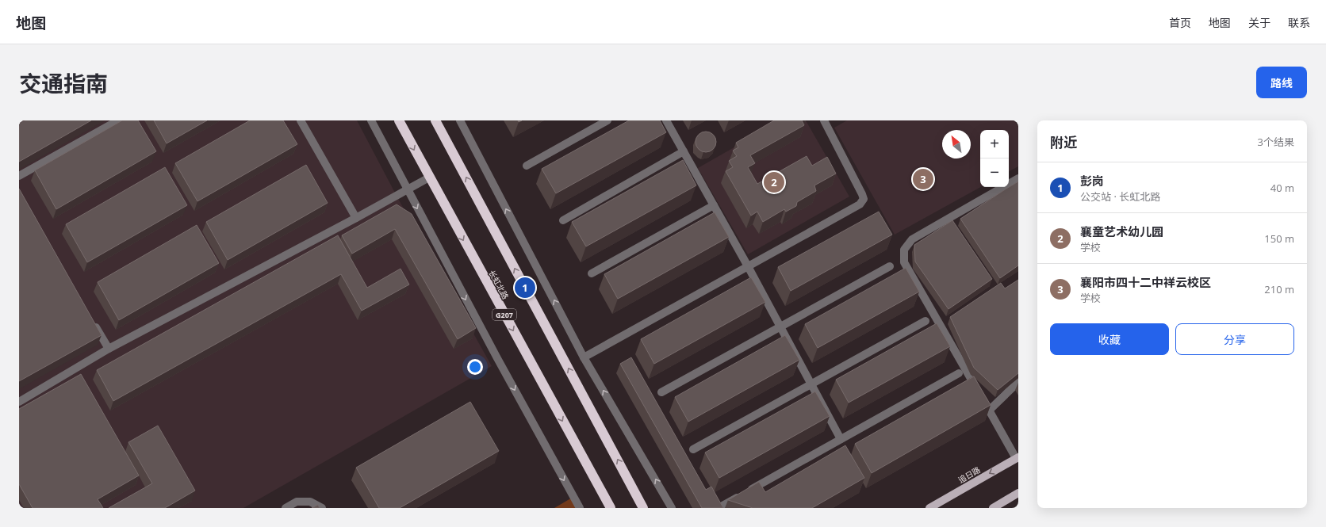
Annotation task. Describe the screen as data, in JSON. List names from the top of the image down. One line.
{"streets":{"highway":["长虹北路","G207"],"main road":["追日路"]},"one_way":["追日路"],"north":"top left","page":{"header":"地图","nav":["首页","地图","关于","联系"],"title":"交通指南","buttons":["路线",["收藏","分享"]],"heading":["附近","3个结果"],"map_buttons":["+","−"],"list":[{"mark":"1","name":"彭岗","note":"公交站 · 长虹北路","value":"40 m"},{"mark":"2","name":"襄童艺术幼儿园","note":"学校","value":"150 m"},{"mark":"3","name":"襄阳市四十二中祥云校区","note":"学校","value":"210 m"}],"pins":["3","2","1"]}}
